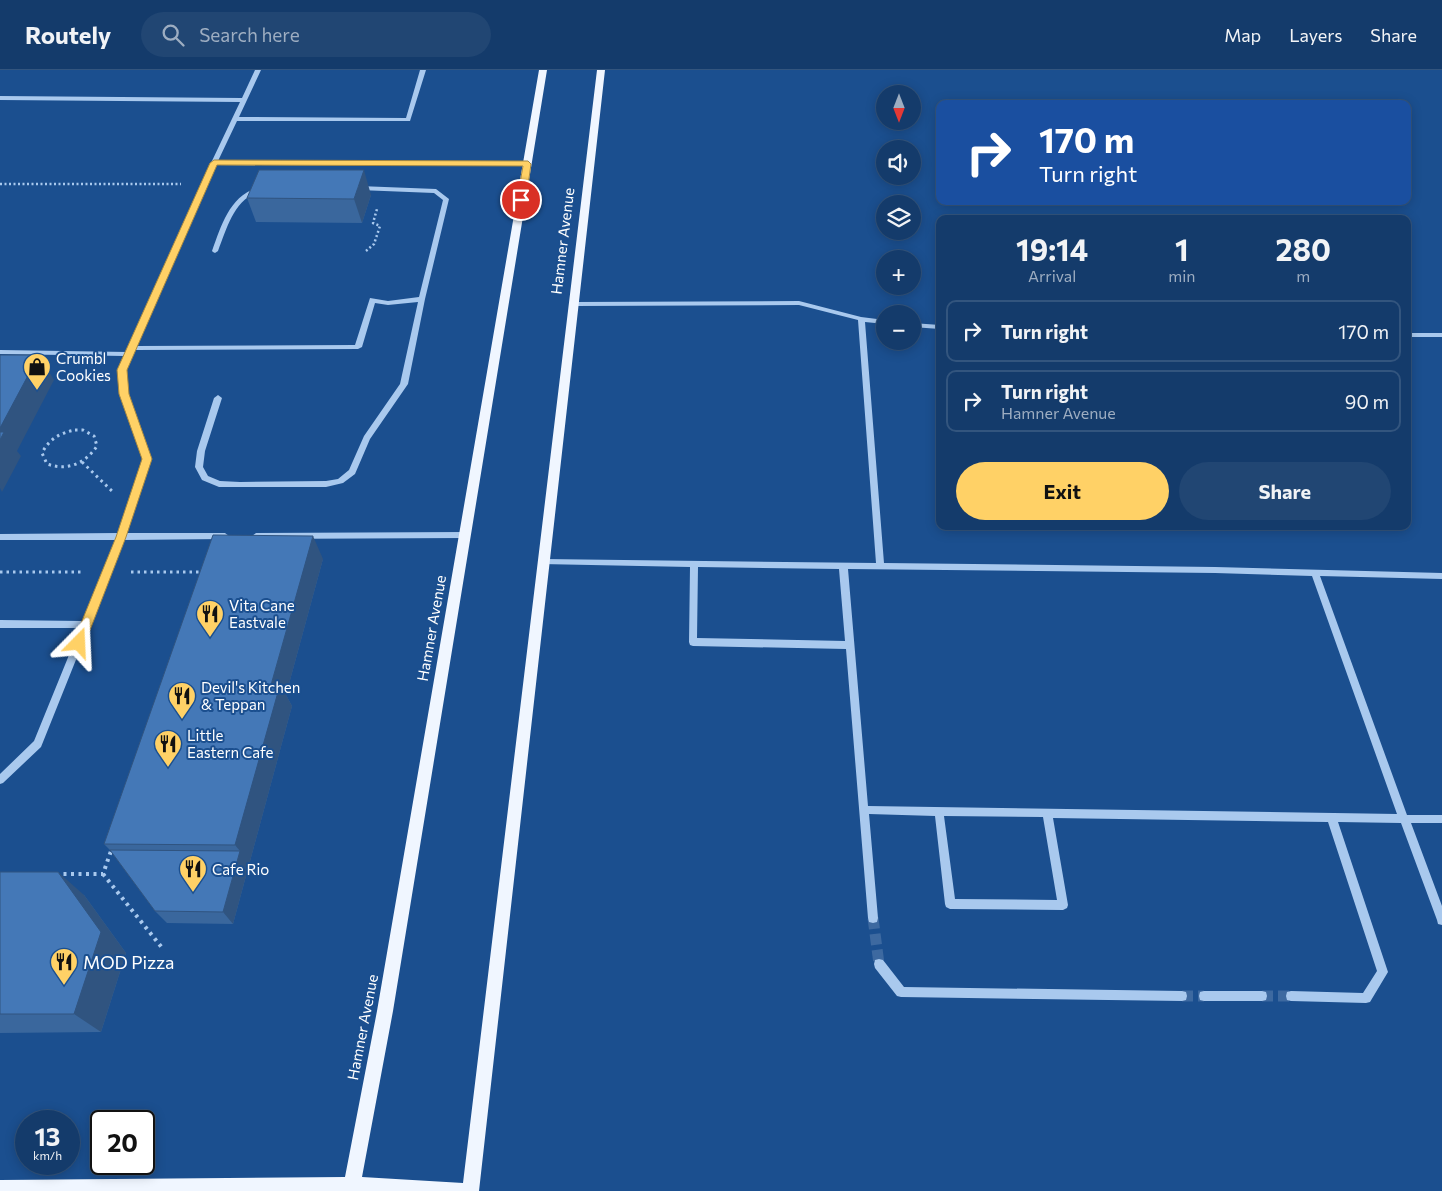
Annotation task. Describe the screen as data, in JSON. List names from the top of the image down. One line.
{"streets":{"main road":["Hamner Avenue"]},"places":{"shop":["Crumbl Cookies"],"restaurant":["Vita Cane Eastvale","Devil's Kitchen & Teppan","Little Eastern Cafe","Cafe Rio","MOD Pizza"]},"north":"bottom","page":{"header":"Routely","search":"Search here","nav":["Map","Layers","Share"],"map_buttons":["+","−"],"turn":["170 m","Turn right"],"eta":["19:14","Arrival","1","min","280","m"],"list":[{"name":"Turn right","value":"170 m"},{"name":"Turn right","note":"Hamner Avenue","value":"90 m"}],"buttons":["Exit","Share"],"speed":"13 km/h","limit":"20"}}
